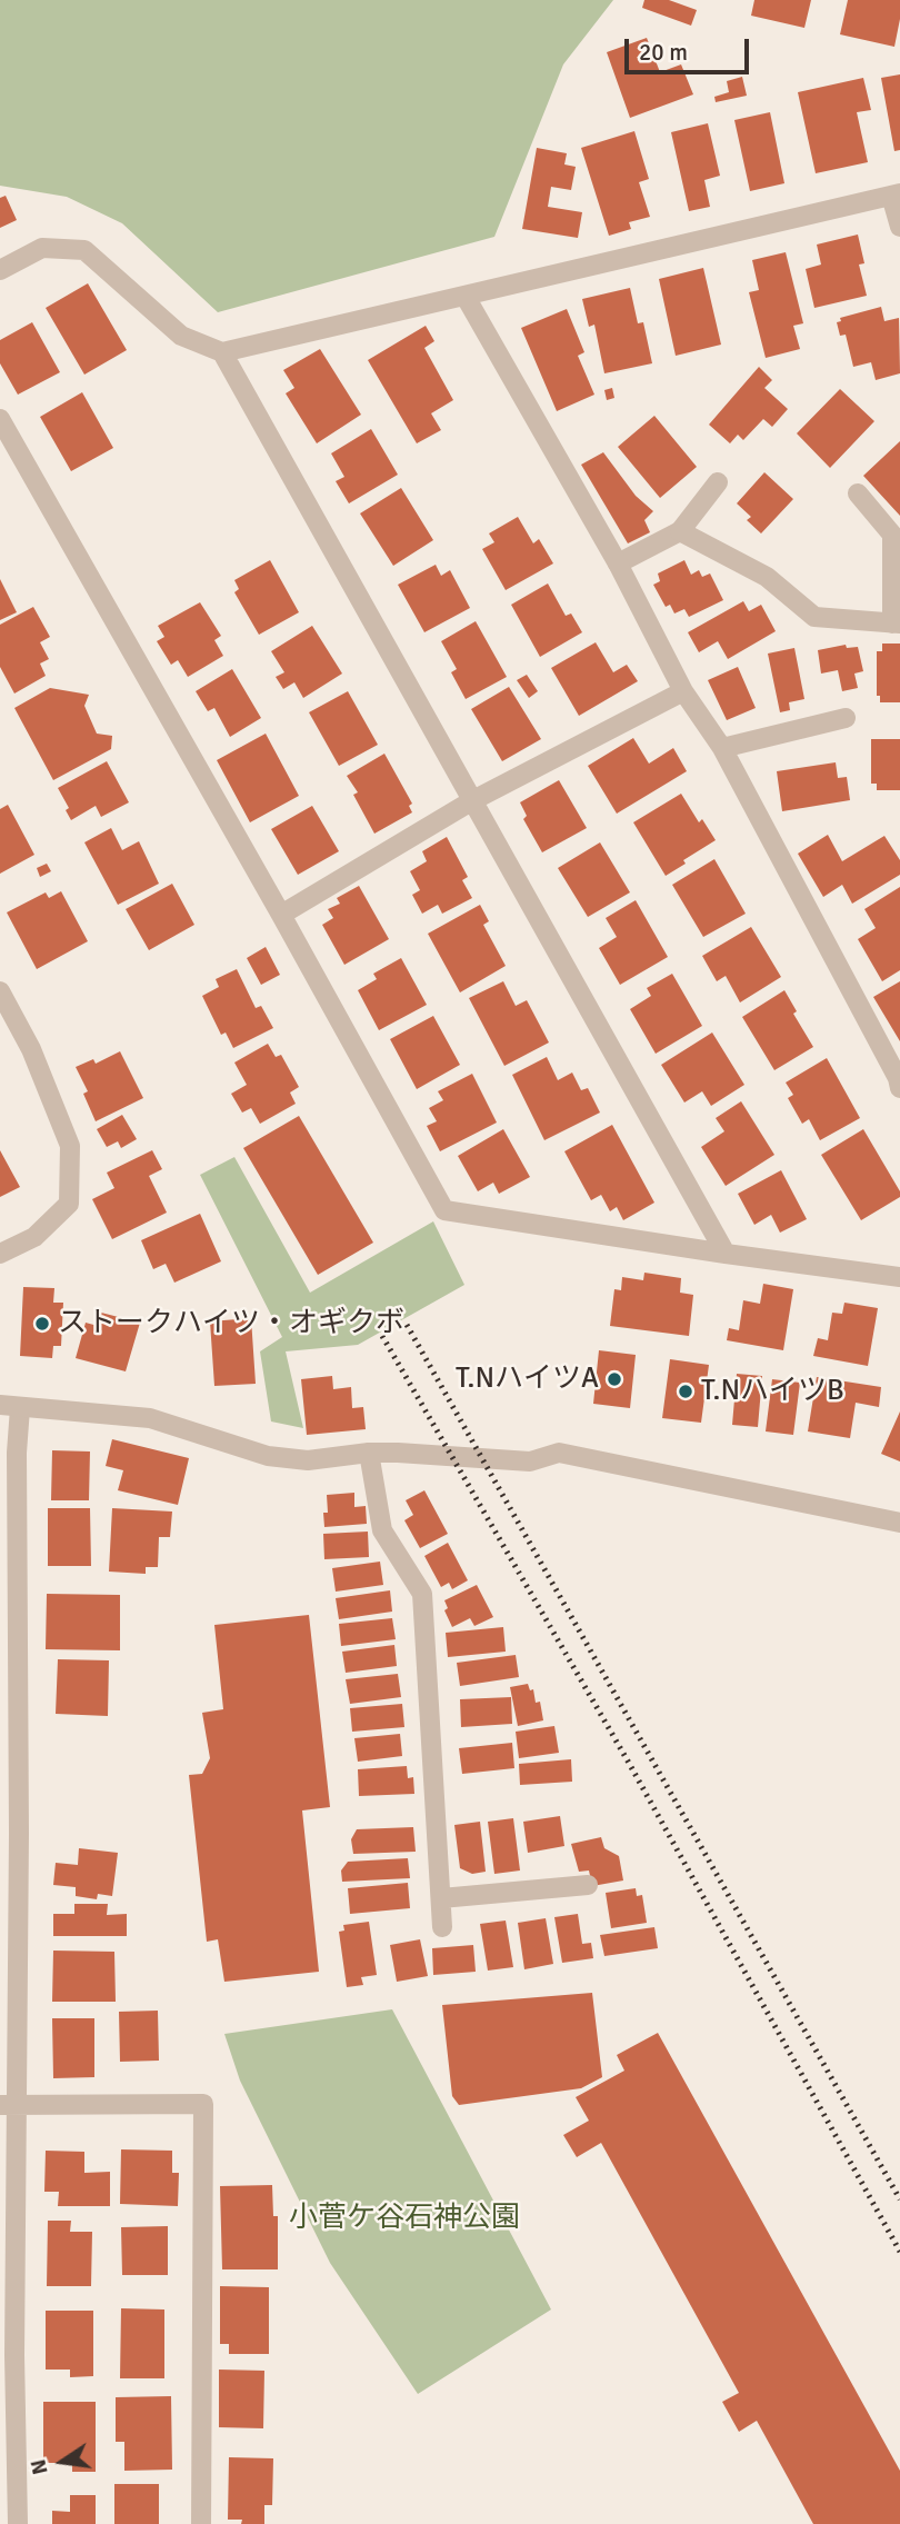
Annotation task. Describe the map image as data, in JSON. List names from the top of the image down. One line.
{"parks":["小菅ケ谷石神公園"],"places":["ストークハイツ・オギクボ","T.NハイツA","T.NハイツB"],"scale_bar":"20 m","north":"left"}
